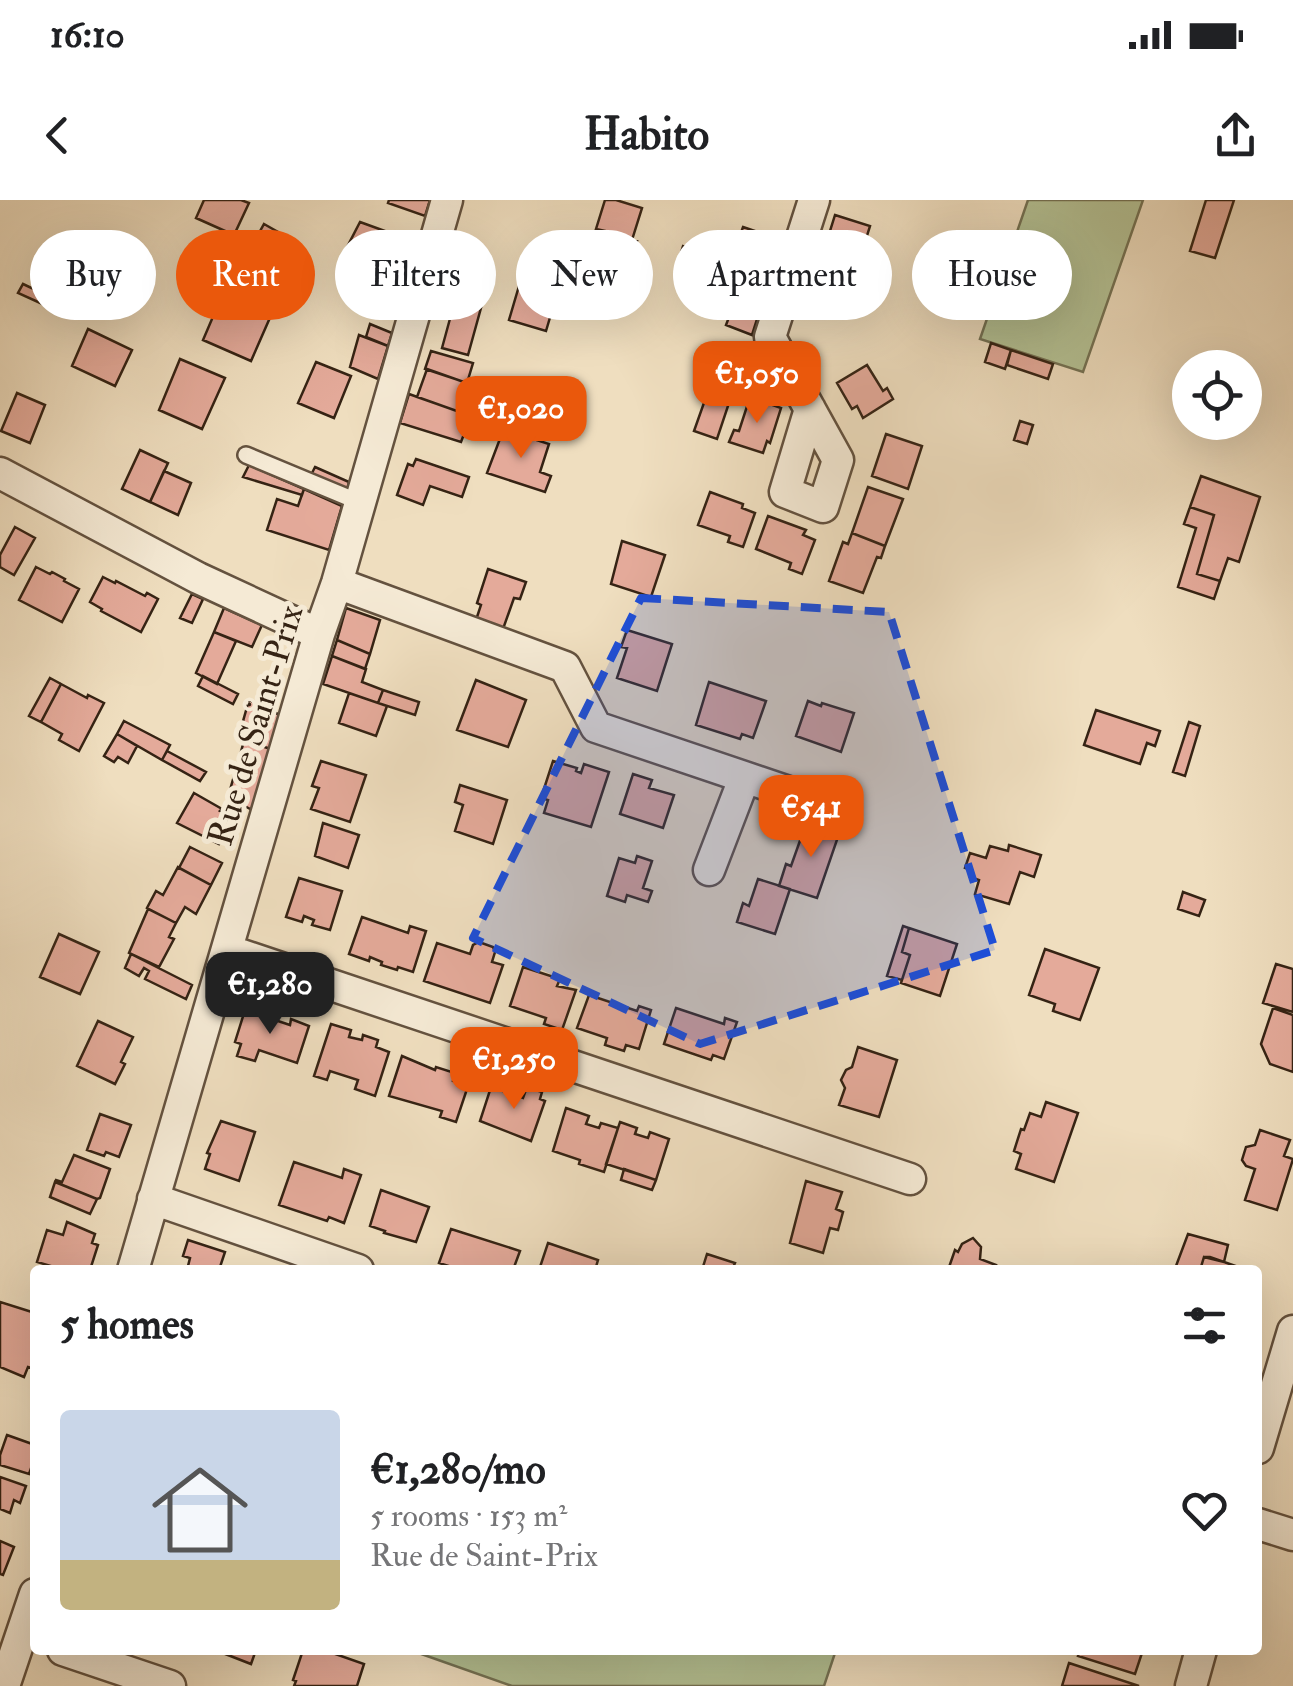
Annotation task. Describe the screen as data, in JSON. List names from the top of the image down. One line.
{"streets":{"street":["Rue de Saint-Prix"]},"page":{"status":"16:10","header":"Habito","chip":["Buy","Rent","Filters","New","Apartment","House"],"price":["€1,050","€1,020","€541","€1,280","€1,250"],"heading":"5 homes","list":[{"name":"€1,280/mo","note":"5 rooms · 153 m² · Rue de Saint-Prix"}]}}
